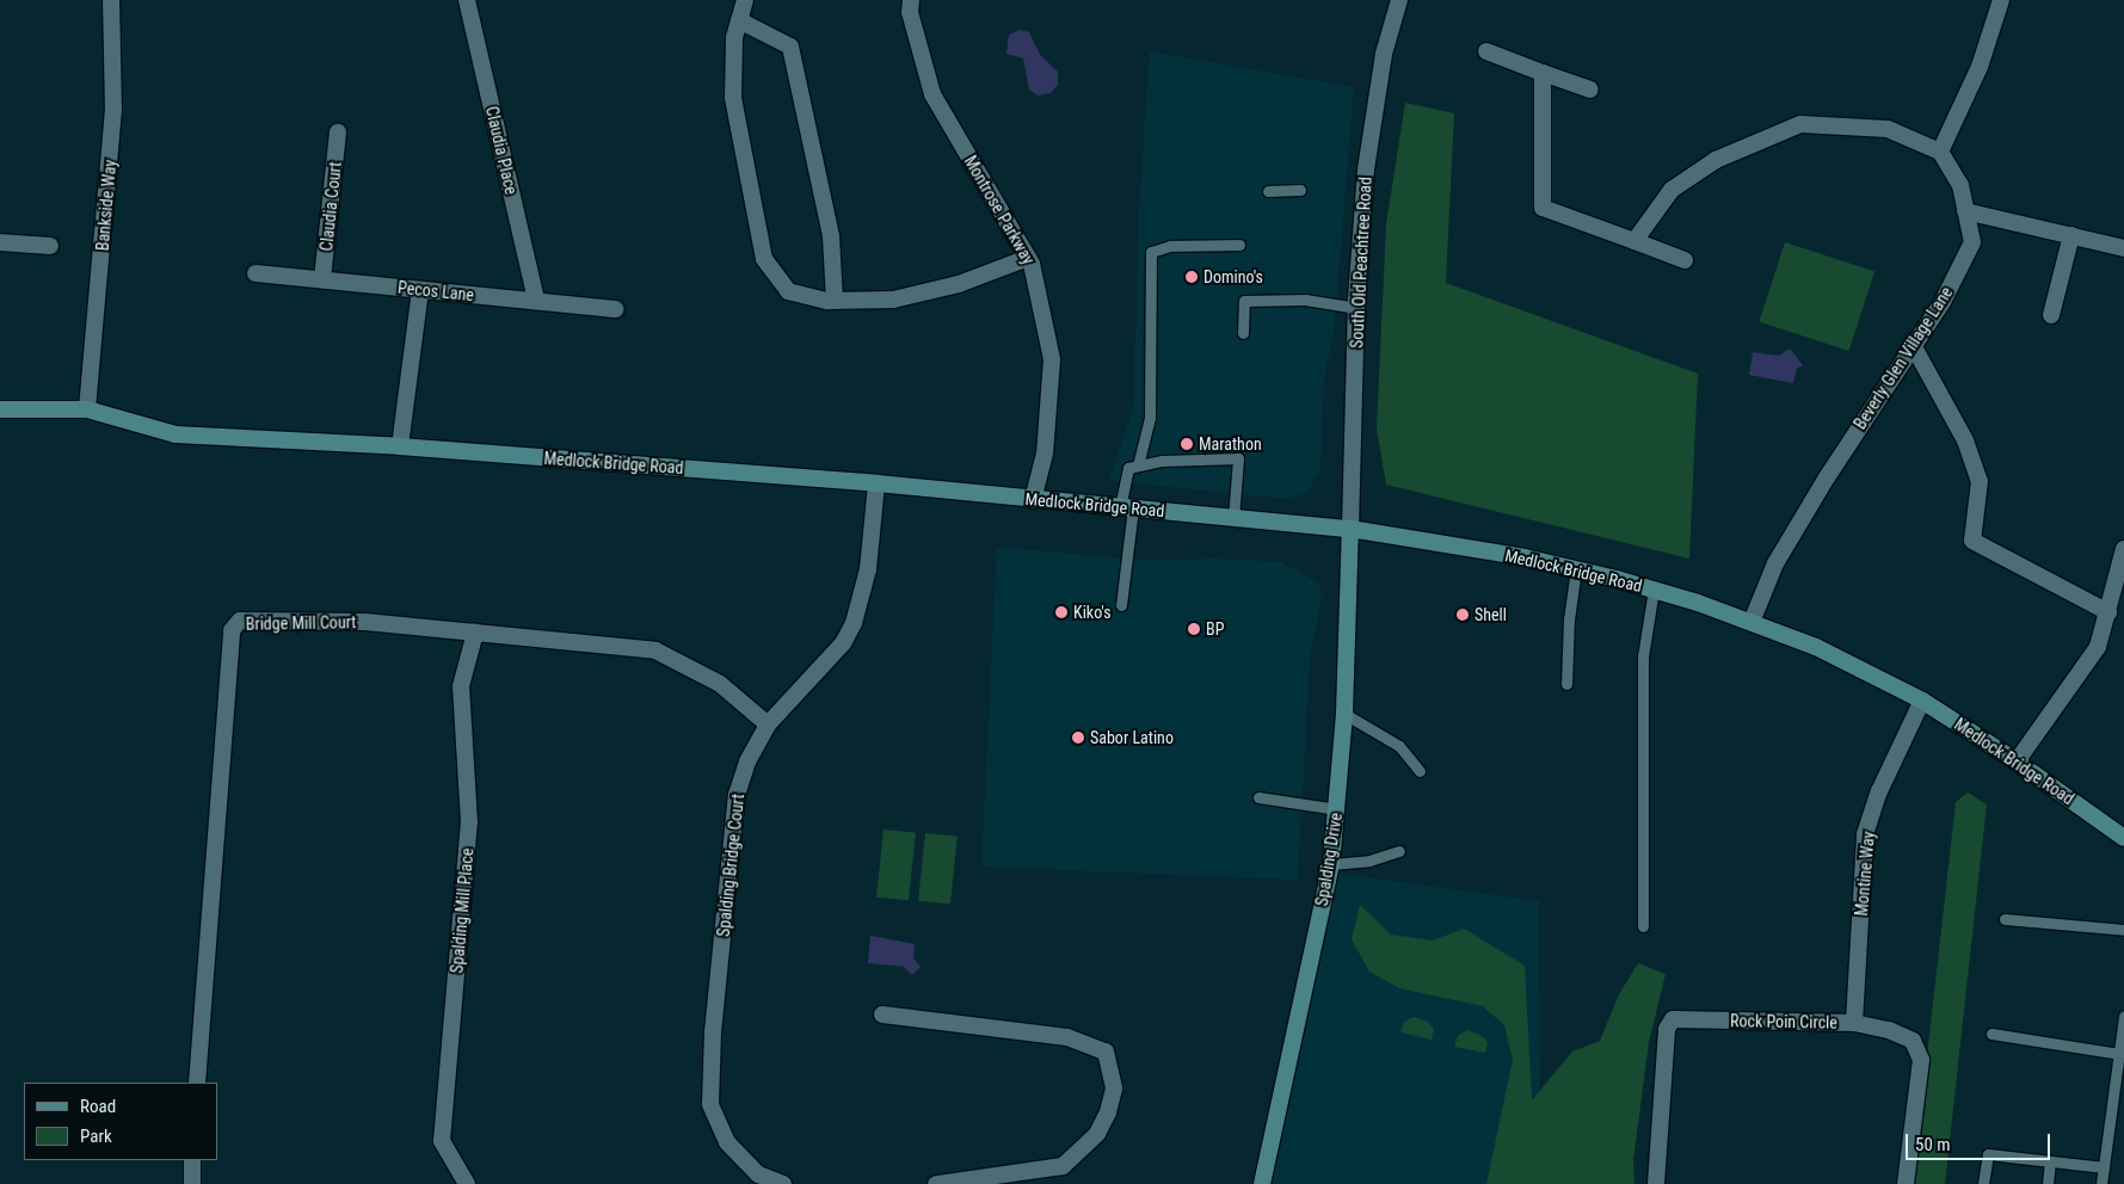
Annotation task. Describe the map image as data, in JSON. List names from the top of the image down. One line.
{"streets":{"main road":["Medlock Bridge Road","Spalding Drive"],"street":["Claudia Place","Bankside Way","Claudia Court","Montrose Parkway","South Old Peachtree Road","Pecos Lane","Beverly Glen Village Lane","Bridge Mill Court","Spalding Bridge Court","Montine Way","Spalding Mill Place","Rock Poin Circle"]},"crossings":[["Claudia Place","Pecos Lane"],["Bankside Way","Medlock Bridge Road"],["Claudia Court","Pecos Lane"],["Montrose Parkway","Medlock Bridge Road"],["South Old Peachtree Road","Medlock Bridge Road"],["South Old Peachtree Road","Spalding Drive"],["Beverly Glen Village Lane","Medlock Bridge Road"],["Medlock Bridge Road","Spalding Drive"],["Medlock Bridge Road","Spalding Bridge Court"],["Medlock Bridge Road","Montine Way"],["Bridge Mill Court","Spalding Bridge Court"],["Bridge Mill Court","Spalding Mill Place"],["Montine Way","Rock Poin Circle"]],"places":["Domino's","Marathon","Kiko's","Shell","BP","Sabor Latino"],"legend":["Road","Park"],"scale_bar":"50 m"}
